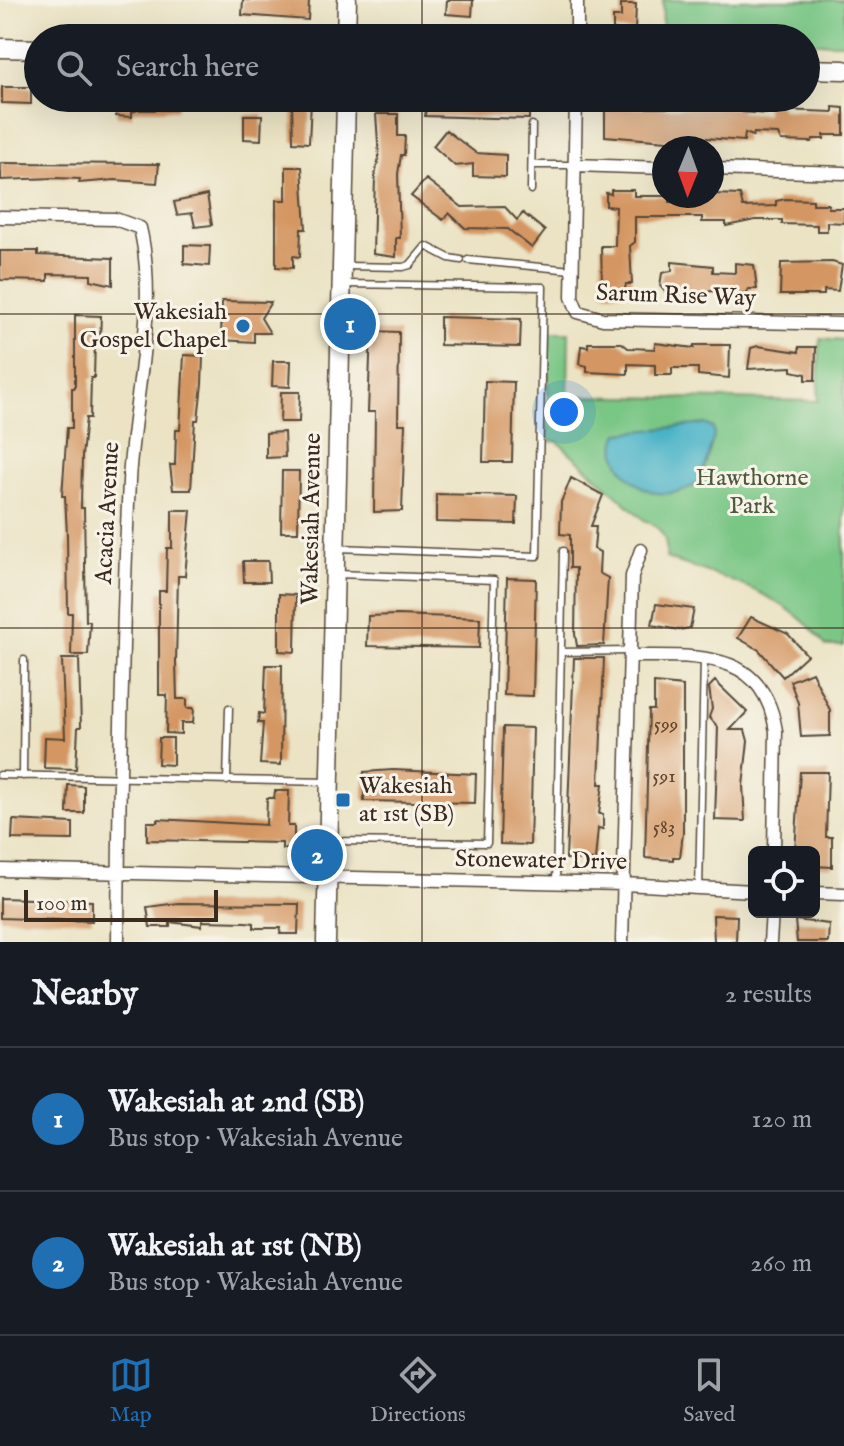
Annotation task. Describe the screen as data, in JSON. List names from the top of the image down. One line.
{"streets":{"main road":["Wakesiah Avenue"],"street":["Sarum Rise Way","Acacia Avenue","Stonewater Drive"]},"crossings":[["Acacia Avenue","Stonewater Drive"],["Wakesiah Avenue","Stonewater Drive"]],"parks":["Hawthorne Park"],"places":{"other":["Wakesiah Gospel Chapel"],"transit":["Wakesiah at 1st (SB)"]},"house_numbers":["599","591","583"],"scale_bar":"100 m","north":"bottom","page":{"search":"Search here","pins":["1","2"],"scale":"100 m","heading":["Nearby","2 results"],"list":[{"mark":"1","name":"Wakesiah at 2nd (SB)","note":"Bus stop · Wakesiah Avenue","value":"120 m"},{"mark":"2","name":"Wakesiah at 1st (NB)","note":"Bus stop · Wakesiah Avenue","value":"260 m"}],"nav":["Map","Directions","Saved"]}}
